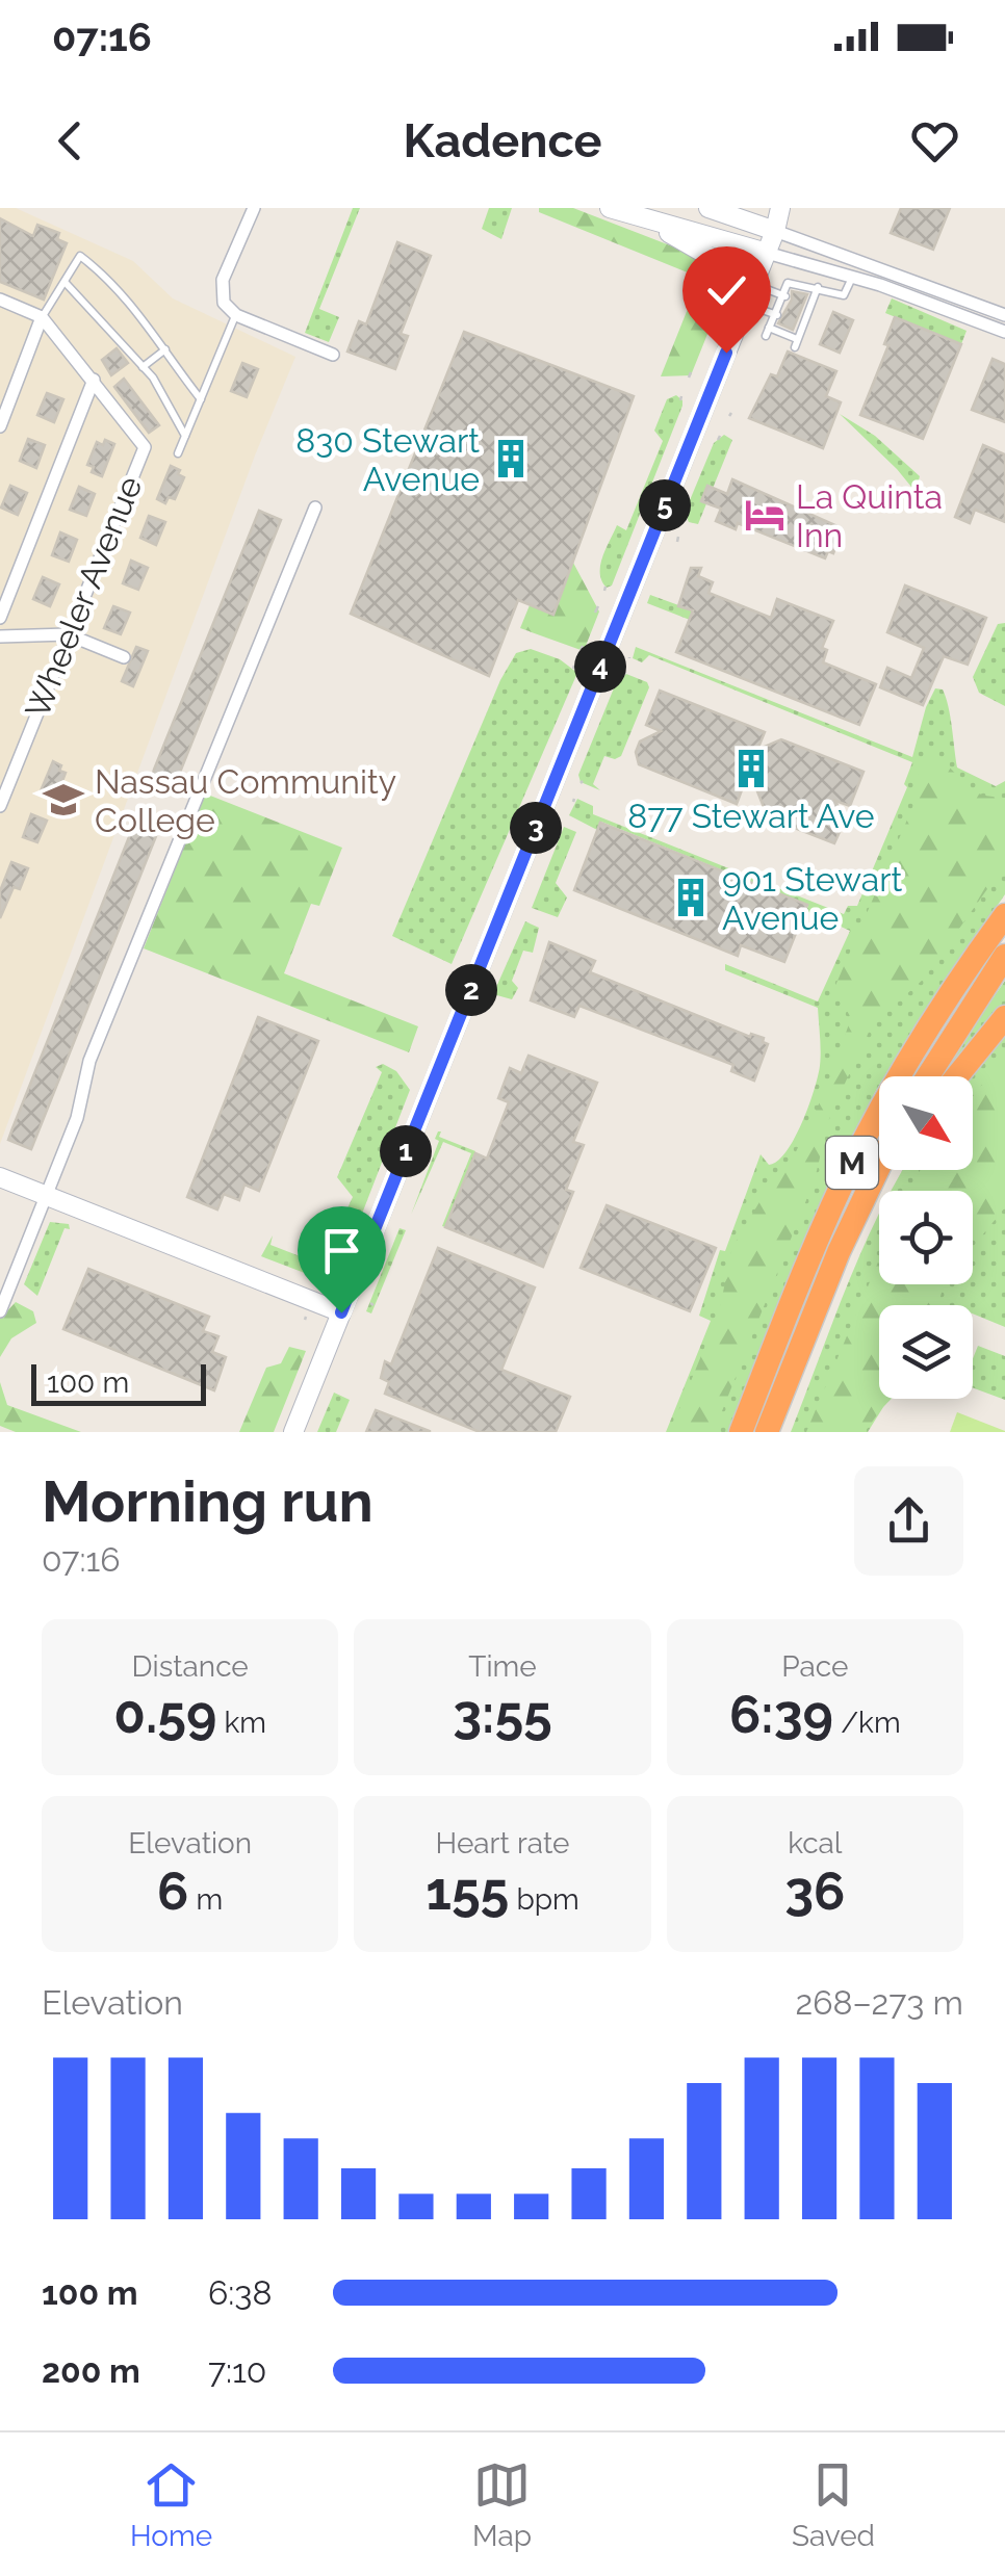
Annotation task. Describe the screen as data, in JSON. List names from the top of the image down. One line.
{"streets":{"highway":["M"],"street":["Wheeler Avenue"]},"places":{"building":["830 Stewart Avenue","877 Stewart Ave","901 Stewart Avenue"],"hotel":["La Quinta Inn"],"school or university":["Nassau Community College"]},"scale_bar":"100 m","north":"bottom right","page":{"status":"07:16","header":"Kadence","pins":["5","4","3","2","1"],"scale":"100 m","heading":["Morning run","07:16"],"stats":[["Distance","0.59 km"],["Time","3:55"],["Pace","6:39 /km"],["Elevation","6 m"],["Heart rate","155 bpm"],["kcal","36"]],"chart":["Elevation","268–273 m"],"list":[{"name":"100 m","note":"6:38"},{"name":"200 m","note":"7:10"}],"tabs":["Home","Map","Saved"]}}
